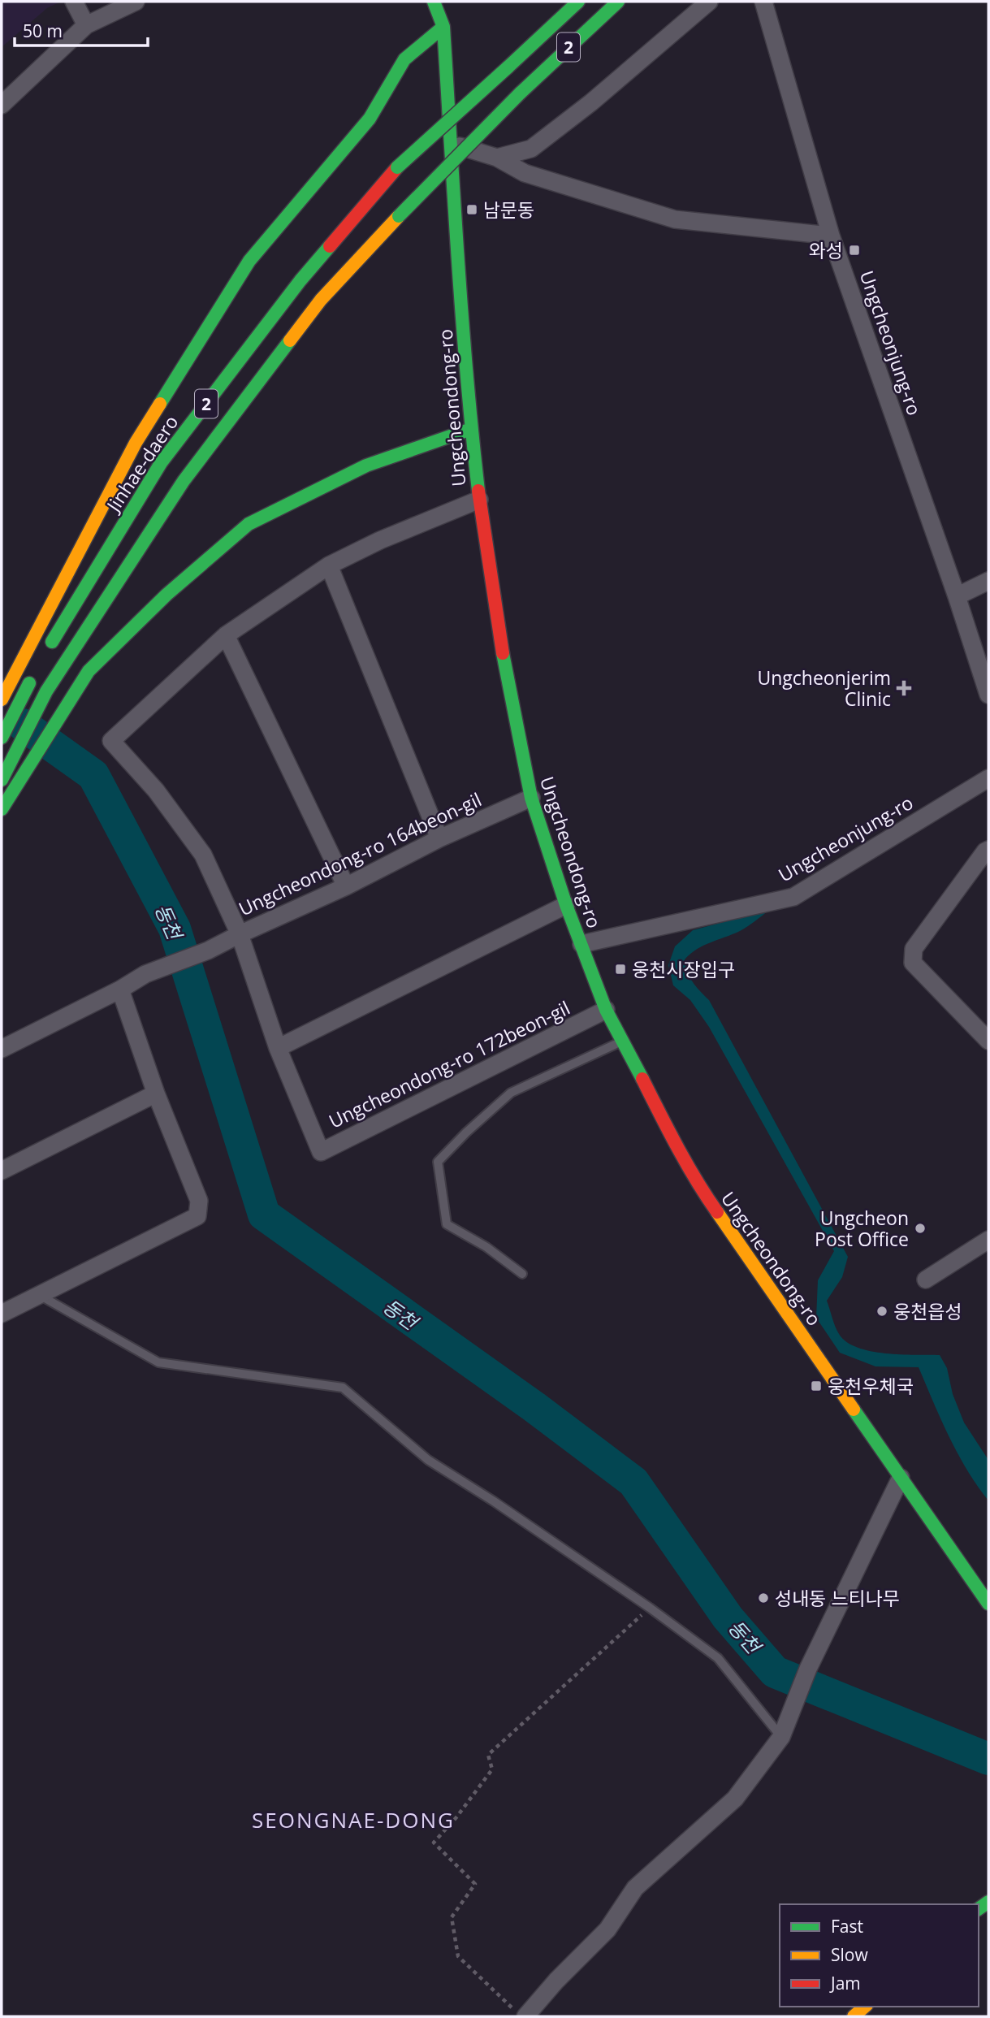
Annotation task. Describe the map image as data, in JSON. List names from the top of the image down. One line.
{"streets":{"main road":["2","Ungcheondong-ro","Jinhae-daero"],"street":["Ungcheonjung-ro","Ungcheondong-ro 164beon-gil","Ungcheondong-ro 172beon-gil"]},"crossings":[["Ungcheonjung-ro","Ungcheondong-ro"],["Ungcheondong-ro","Ungcheondong-ro 164beon-gil"],["Ungcheondong-ro","Ungcheondong-ro 172beon-gil"],["Ungcheondong-ro 164beon-gil","Ungcheondong-ro 172beon-gil"]],"districts":["SEONGNAE-DONG"],"water":["동천"],"places":{"transit":["남문동","와성","웅천시장입구","웅천우체국"],"health":["Ungcheonjerim Clinic"],"other":["Ungcheon Post Office","웅천읍성","성내동 느티나무"]},"legend":["Fast","Slow","Jam"],"scale_bar":"50 m"}
